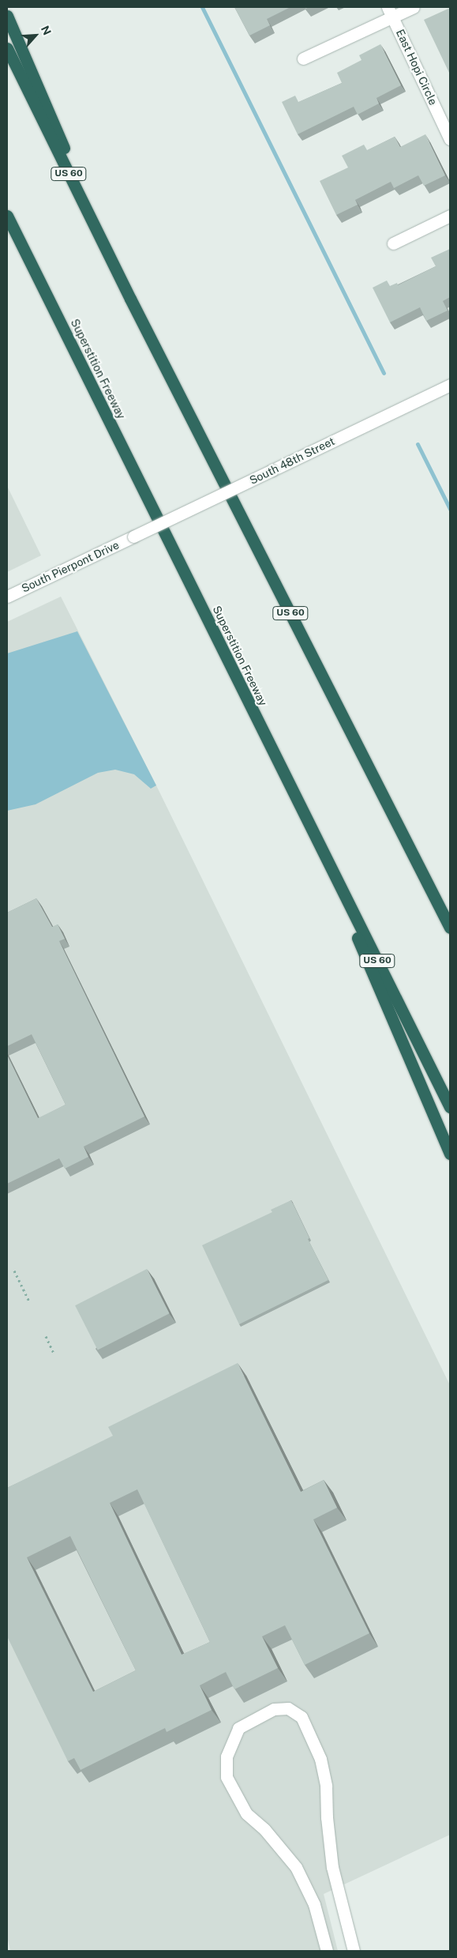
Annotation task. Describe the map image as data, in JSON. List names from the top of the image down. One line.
{"streets":{"highway":["US 60","Superstition Freeway"],"street":["East Hopi Circle","South 48th Street","South Pierpont Drive"]},"crossings":[["South 48th Street","South Pierpont Drive"]],"north":"top right"}
